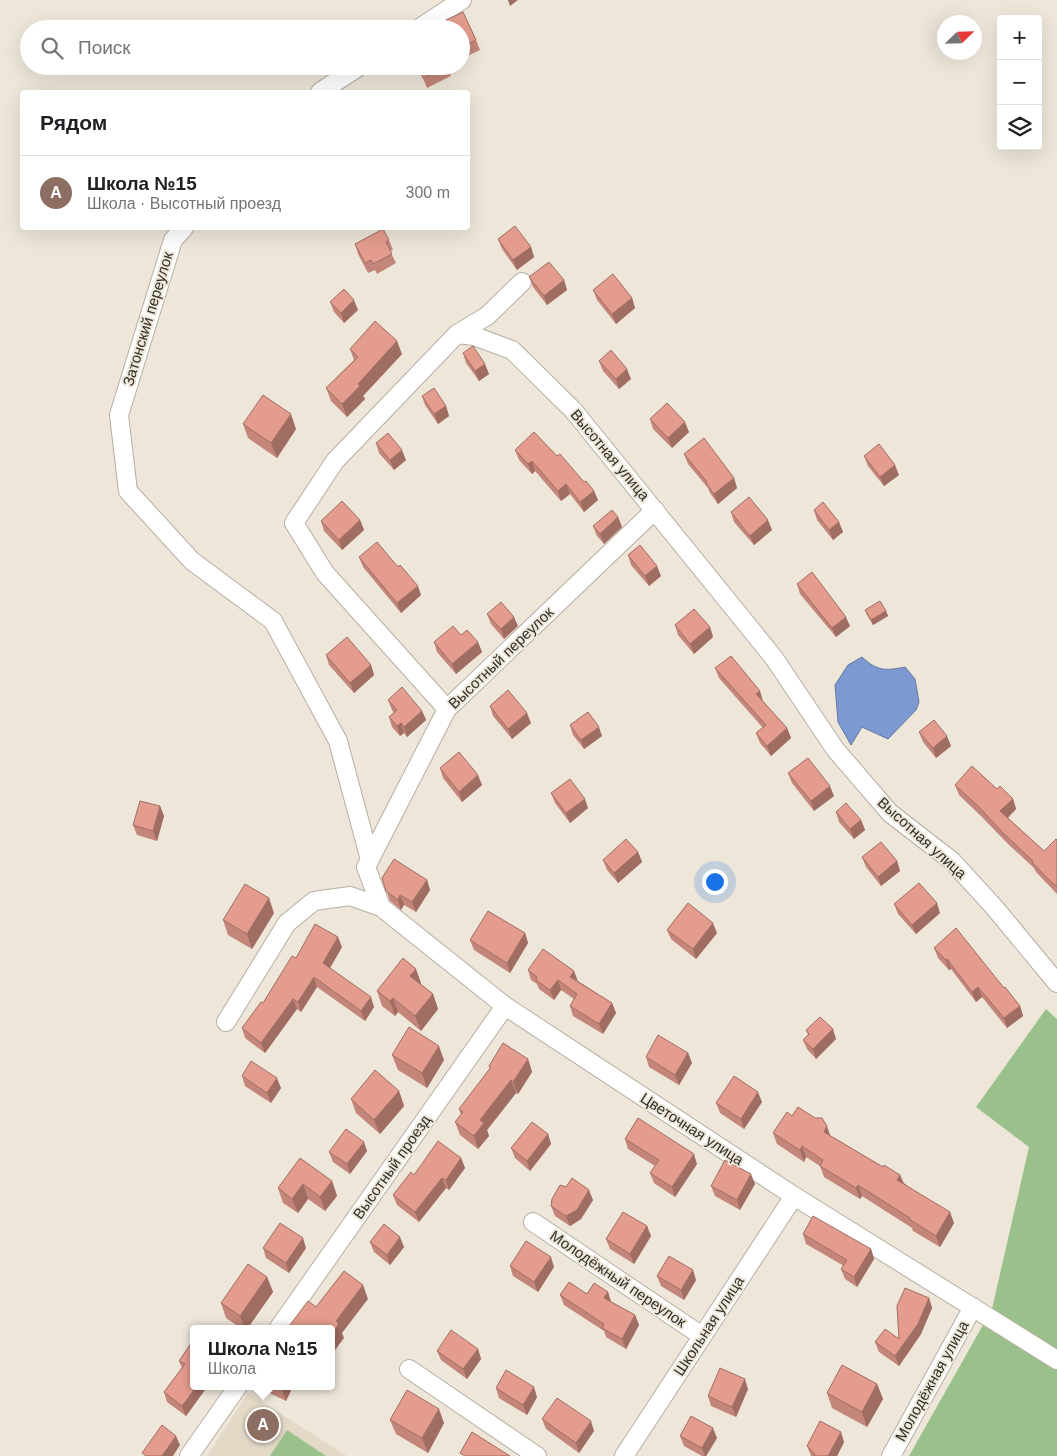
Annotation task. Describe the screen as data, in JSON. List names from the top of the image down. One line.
{"streets":{"street":["Затонский переулок","Высотная улица","Высотный переулок","Цветочная улица","Высотный проезд","Молодёжный переулок","Школьная улица","Молодёжная улица"]},"crossings":[["Затонский переулок","Высотный переулок"],["Высотная улица","Высотный переулок"],["Цветочная улица","Высотный проезд"],["Цветочная улица","Школьная улица"],["Цветочная улица","Молодёжная улица"],["Молодёжный переулок","Школьная улица"]],"north":"top right","page":{"map_buttons":["+","−"],"search":"Поиск","heading":"Рядом","list":[{"mark":"A","name":"Школа №15","note":"Школа · Высотный проезд","value":"300 m"}],"popup":["Школа №15","Школа"],"pins":"A"}}
